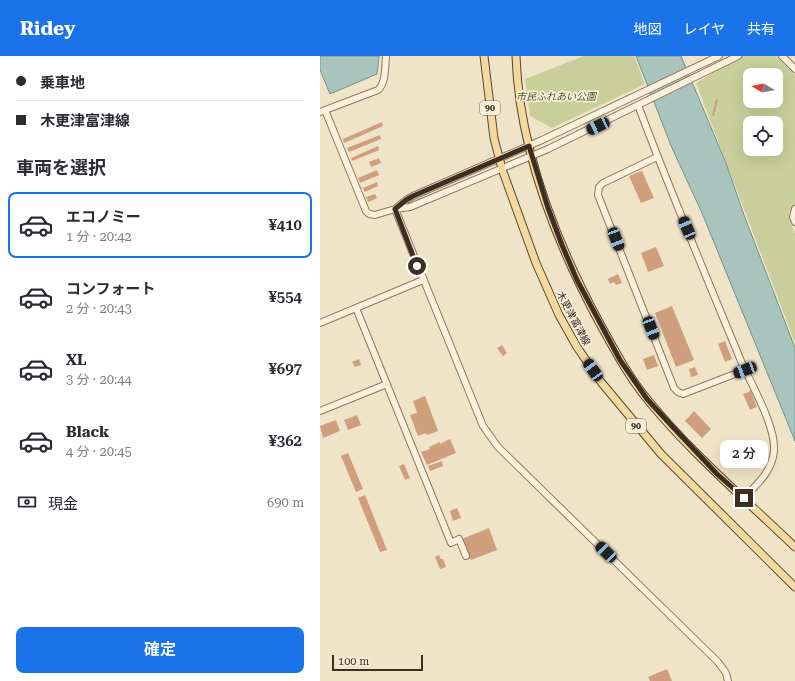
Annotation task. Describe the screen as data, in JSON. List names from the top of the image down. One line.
{"streets":{"main road":["90","木更津富津線"]},"parks":["市民ふれあい公園"],"scale_bar":"100 m","north":"left","page":{"header":"Ridey","nav":["地図","レイヤ","共有"],"banner":["乗車地","木更津富津線"],"heading":"車両を選択","list":[{"name":"エコノミー","note":"1 分 · 20:42","value":"¥410"},{"name":"コンフォート","note":"2 分 · 20:43","value":"¥554"},{"name":"XL","note":"3 分 · 20:44","value":"¥697"},{"name":"Black","note":"4 分 · 20:45","value":"¥362"}],"bubble":"2 分","pay":["現金","690 m"],"buttons":"確定","scale":"100 m"}}
